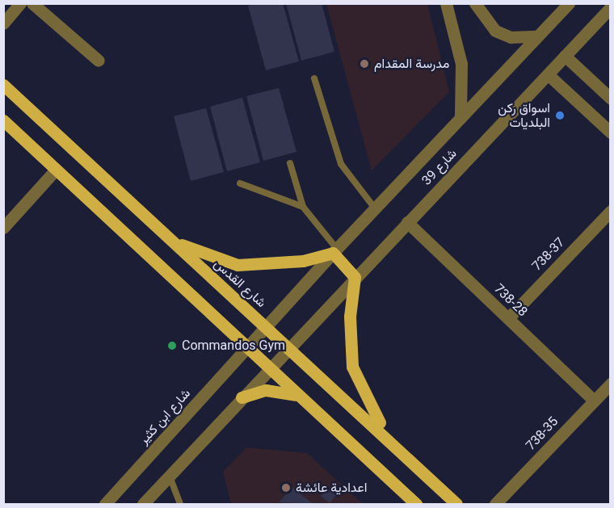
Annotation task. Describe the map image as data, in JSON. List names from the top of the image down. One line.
{"streets":{"main road":["شارع القدس"],"street":["شارع 39","738-37","738-28","شارع ابن كثير","738-35"]},"crossings":[["شارع 39","شارع القدس"],["شارع 39","738-28"],["شارع 39","شارع ابن كثير"],["738-37","738-28"],["شارع القدس","شارع ابن كثير"],["738-28","738-35"]],"places":["مدرسة المقدام","اسواق ركن البلديات","Commandos Gym","اعدادية عائشة"]}
